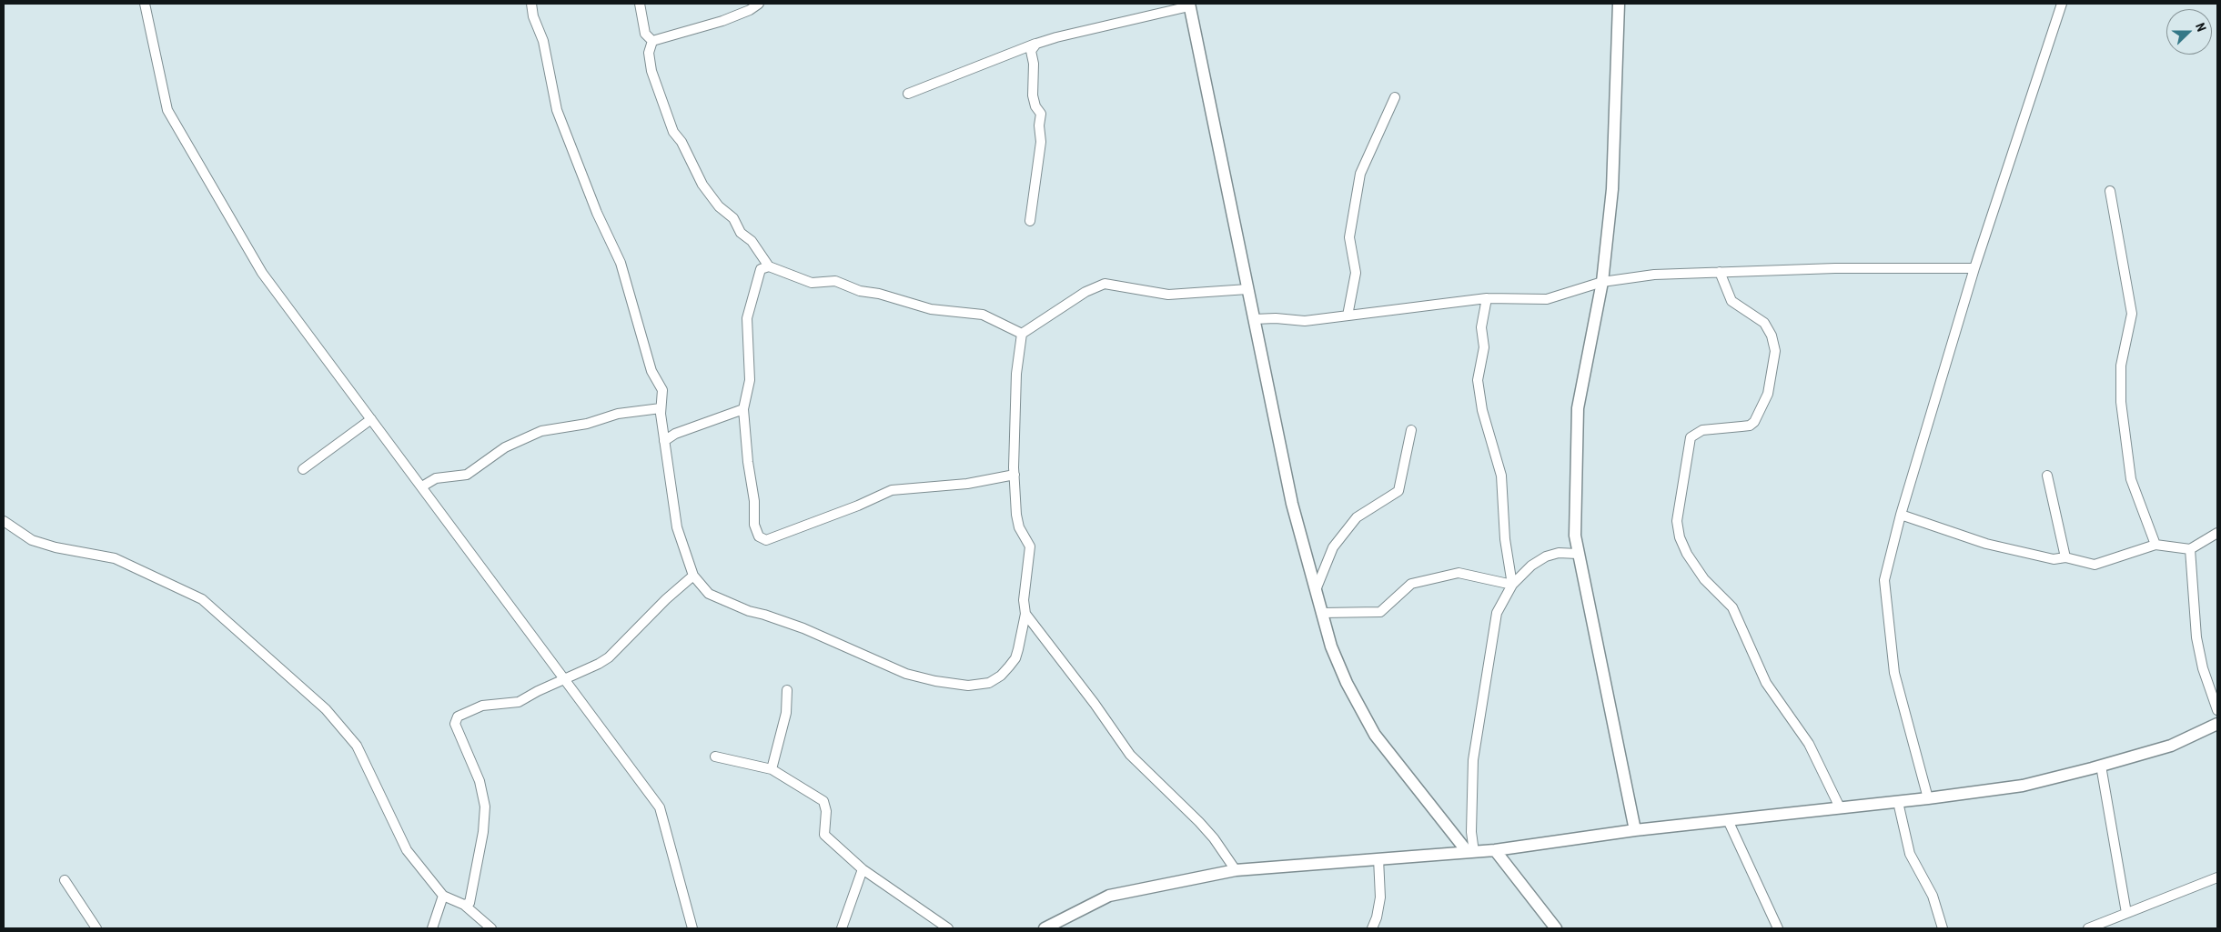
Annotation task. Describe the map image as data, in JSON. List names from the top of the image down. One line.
{"north":"right"}
